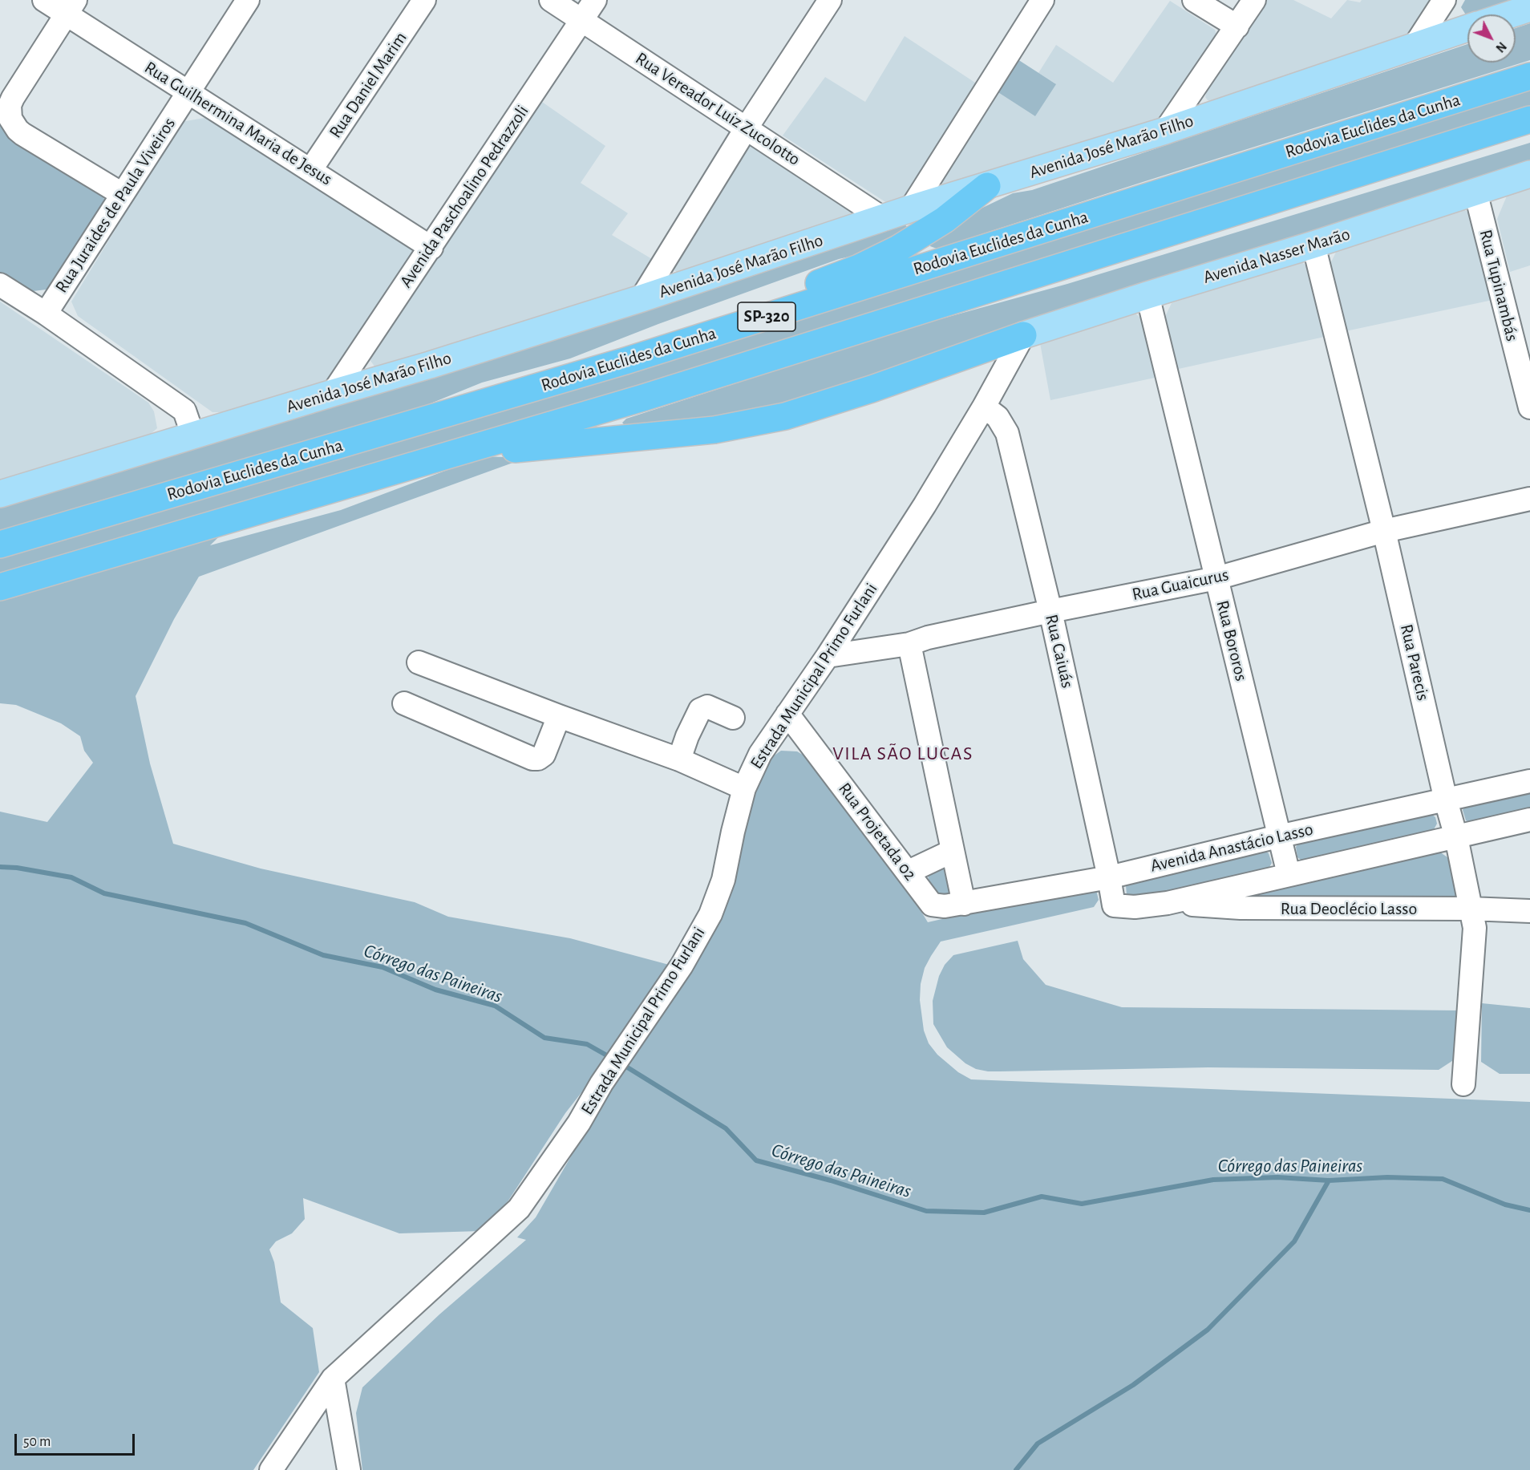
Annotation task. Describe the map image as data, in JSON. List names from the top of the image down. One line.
{"streets":{"highway":["Rodovia Euclides da Cunha","SP-320"],"main road":["Avenida José Marão Filho","Avenida Nasser Marão"],"street":["Rua Daniel Marim","Rua Vereador Luiz Zucolotto","Rua Guilhermina Maria de Jesus","Avenida Paschoalino Pedrazzoli","Rua Juraides de Paula Viveiros","Rua Tupinambás","Rua Guaicurus","Rua Bororos","Rua Caiuás","Rua Parecis","Estrada Municipal Primo Furlani","Rua Projetada 02","Avenida Anastácio Lasso","Rua Deoclécio Lasso"]},"crossings":[["Rua Daniel Marim","Rua Guilhermina Maria de Jesus"],["Rua Vereador Luiz Zucolotto","Avenida José Marão Filho"],["Rua Vereador Luiz Zucolotto","Avenida Paschoalino Pedrazzoli"],["Rua Guilhermina Maria de Jesus","Avenida Paschoalino Pedrazzoli"],["Rua Guilhermina Maria de Jesus","Rua Juraides de Paula Viveiros"],["Avenida José Marão Filho","Avenida Paschoalino Pedrazzoli"],["Avenida Nasser Marão","Rua Tupinambás"],["Avenida Nasser Marão","Rua Bororos"],["Avenida Nasser Marão","Rua Parecis"],["Avenida Nasser Marão","Estrada Municipal Primo Furlani"],["Rua Guaicurus","Rua Bororos"],["Rua Guaicurus","Rua Caiuás"],["Rua Guaicurus","Rua Parecis"],["Rua Guaicurus","Estrada Municipal Primo Furlani"],["Rua Bororos","Avenida Anastácio Lasso"],["Rua Caiuás","Estrada Municipal Primo Furlani"],["Rua Caiuás","Avenida Anastácio Lasso"],["Rua Caiuás","Rua Deoclécio Lasso"],["Rua Parecis","Avenida Anastácio Lasso"],["Rua Parecis","Rua Deoclécio Lasso"],["Estrada Municipal Primo Furlani","Rua Projetada 02"],["Rua Projetada 02","Avenida Anastácio Lasso"]],"districts":["VILA SÃO LUCAS"],"water":["Córrego das Paineiras"],"scale_bar":"50 m","north":"bottom right"}
